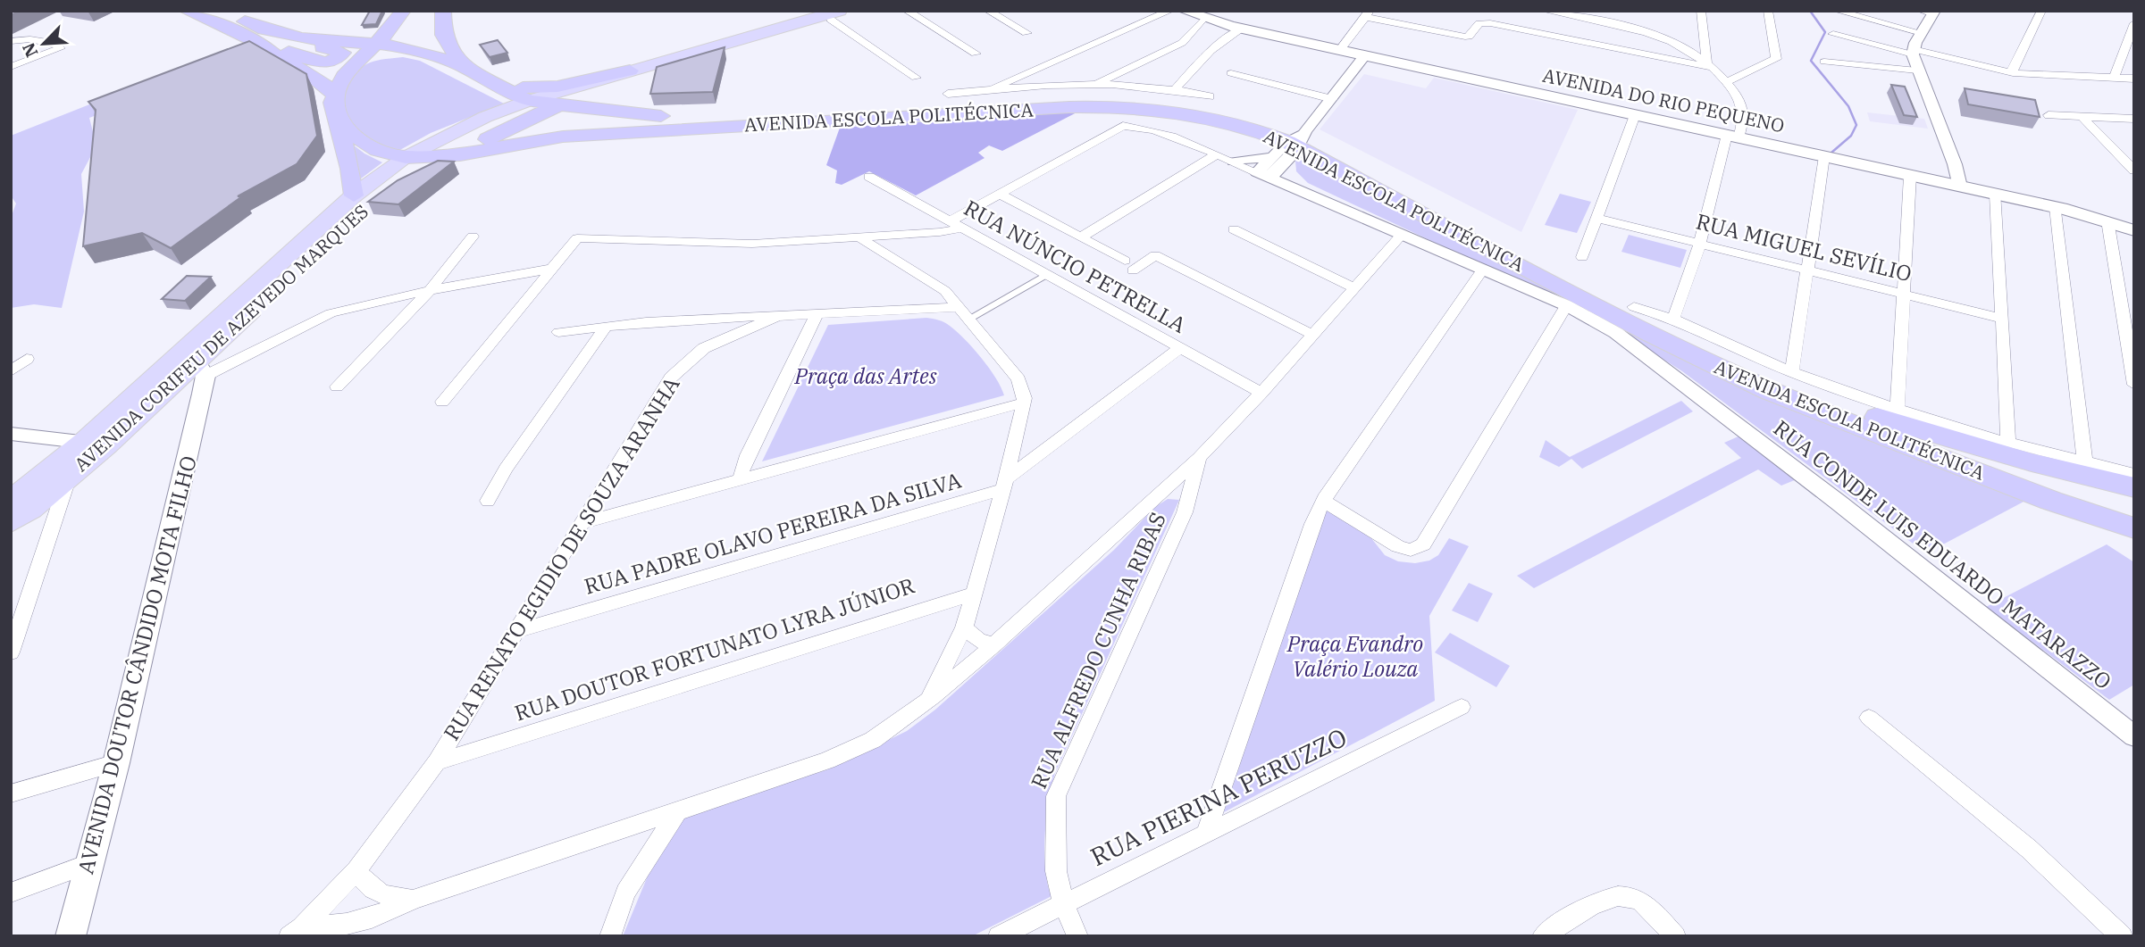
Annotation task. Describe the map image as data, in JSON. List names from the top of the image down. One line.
{"streets":{"highway":["AVENIDA ESCOLA POLITÉCNICA","AVENIDA CORIFEU DE AZEVEDO MARQUES"],"main road":["AVENIDA DO RIO PEQUENO","AVENIDA DOUTOR CÂNDIDO MOTA FILHO"],"street":["RUA MIGUEL SEVÍLIO","RUA NÚNCIO PETRELLA","RUA PADRE OLAVO PEREIRA DA SILVA","RUA CONDE LUIS EDUARDO MATARAZZO","RUA RENATO EGIDIO DE SOUZA ARANHA","RUA DOUTOR FORTUNATO LYRA JÚNIOR","RUA ALFREDO CUNHA RIBAS","RUA PIERINA PERUZZO"]},"crossings":[["AVENIDA ESCOLA POLITÉCNICA","AVENIDA CORIFEU DE AZEVEDO MARQUES"],["AVENIDA ESCOLA POLITÉCNICA","RUA CONDE LUIS EDUARDO MATARAZZO"],["AVENIDA CORIFEU DE AZEVEDO MARQUES","AVENIDA DOUTOR CÂNDIDO MOTA FILHO"],["RUA PADRE OLAVO PEREIRA DA SILVA","RUA RENATO EGIDIO DE SOUZA ARANHA"],["RUA RENATO EGIDIO DE SOUZA ARANHA","RUA DOUTOR FORTUNATO LYRA JÚNIOR"],["RUA ALFREDO CUNHA RIBAS","RUA PIERINA PERUZZO"]],"parks":["Praça das Artes","Praça Evandro Valério Louza"],"north":"bottom left"}
